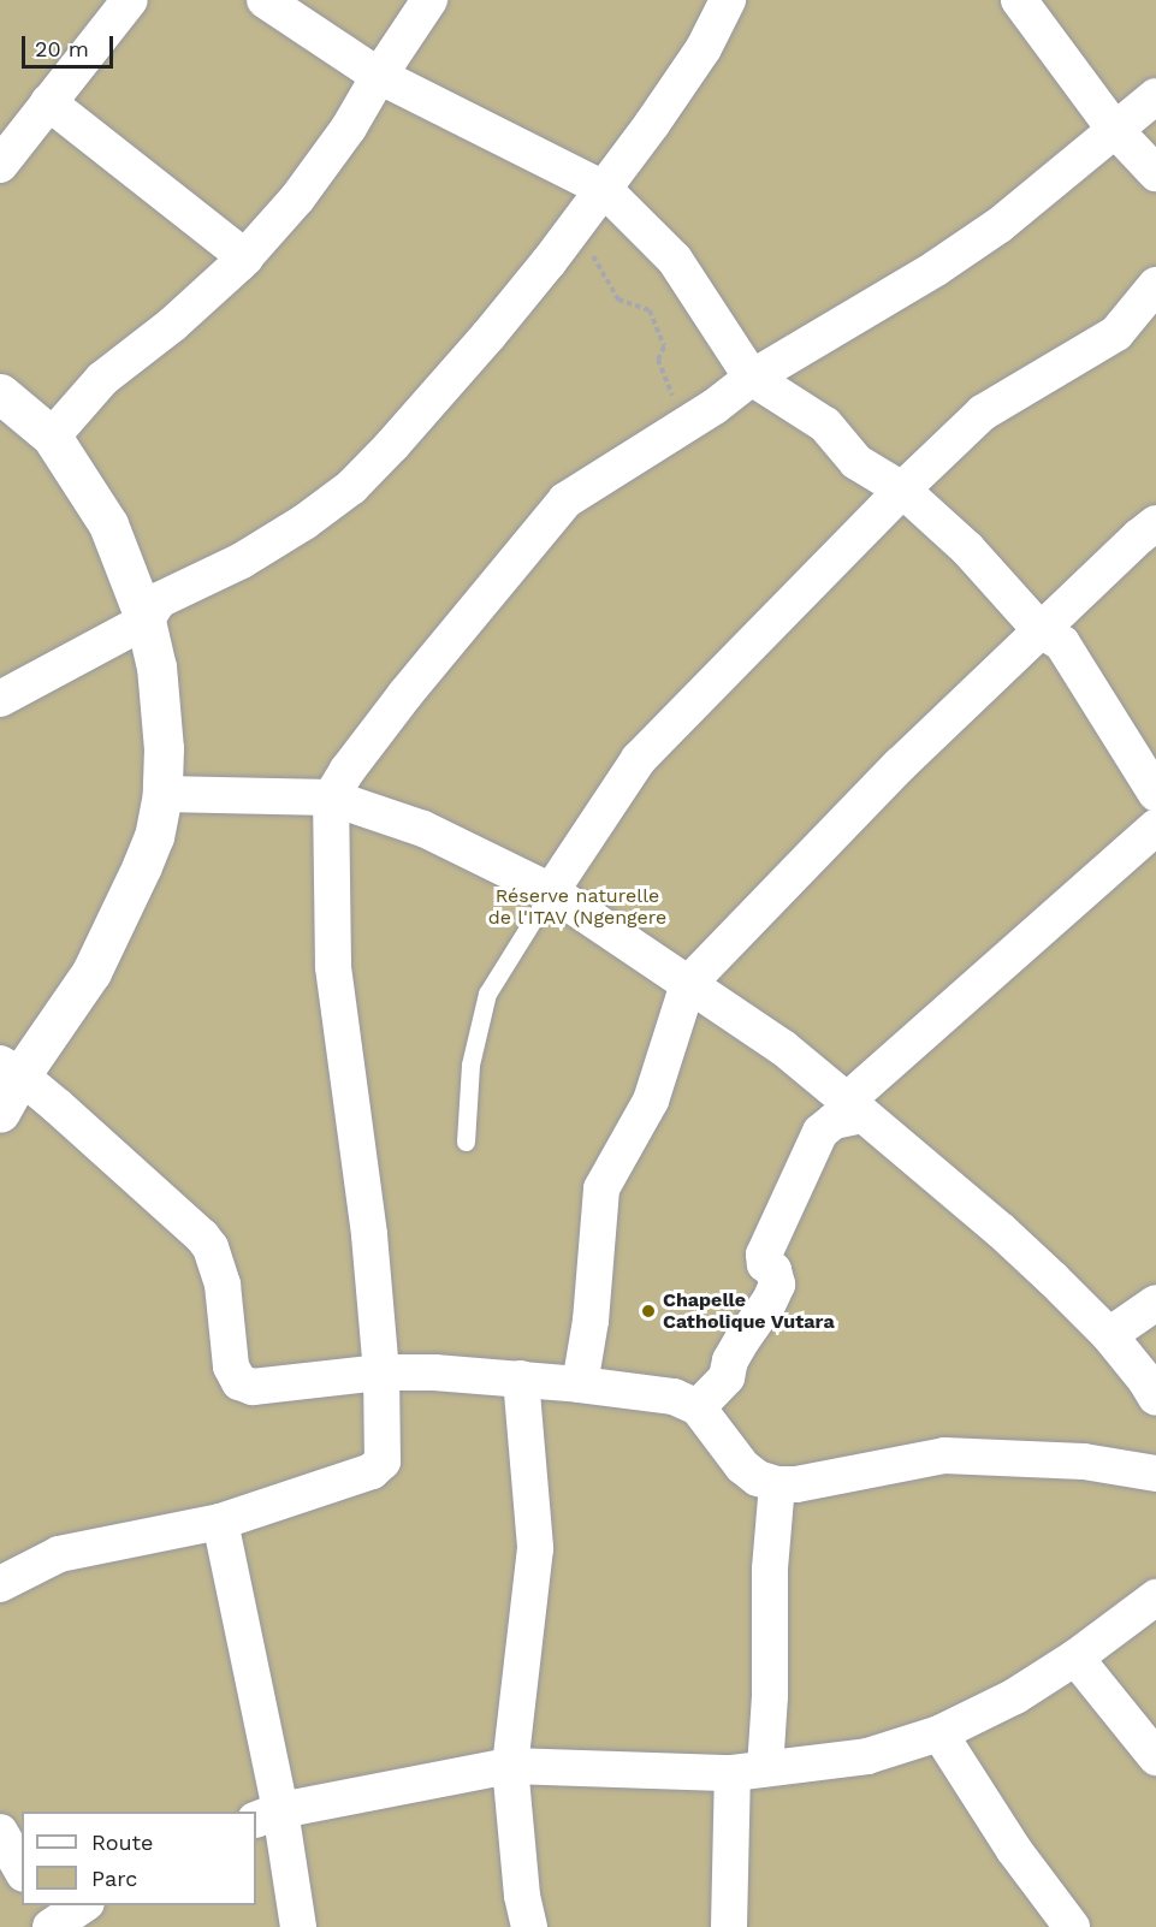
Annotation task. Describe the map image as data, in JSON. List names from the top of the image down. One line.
{"parks":["Réserve naturelle de l'ITAV (Ngengere"],"places":["Chapelle Catholique Vutara"],"legend":["Route","Parc"],"scale_bar":"20 m"}
